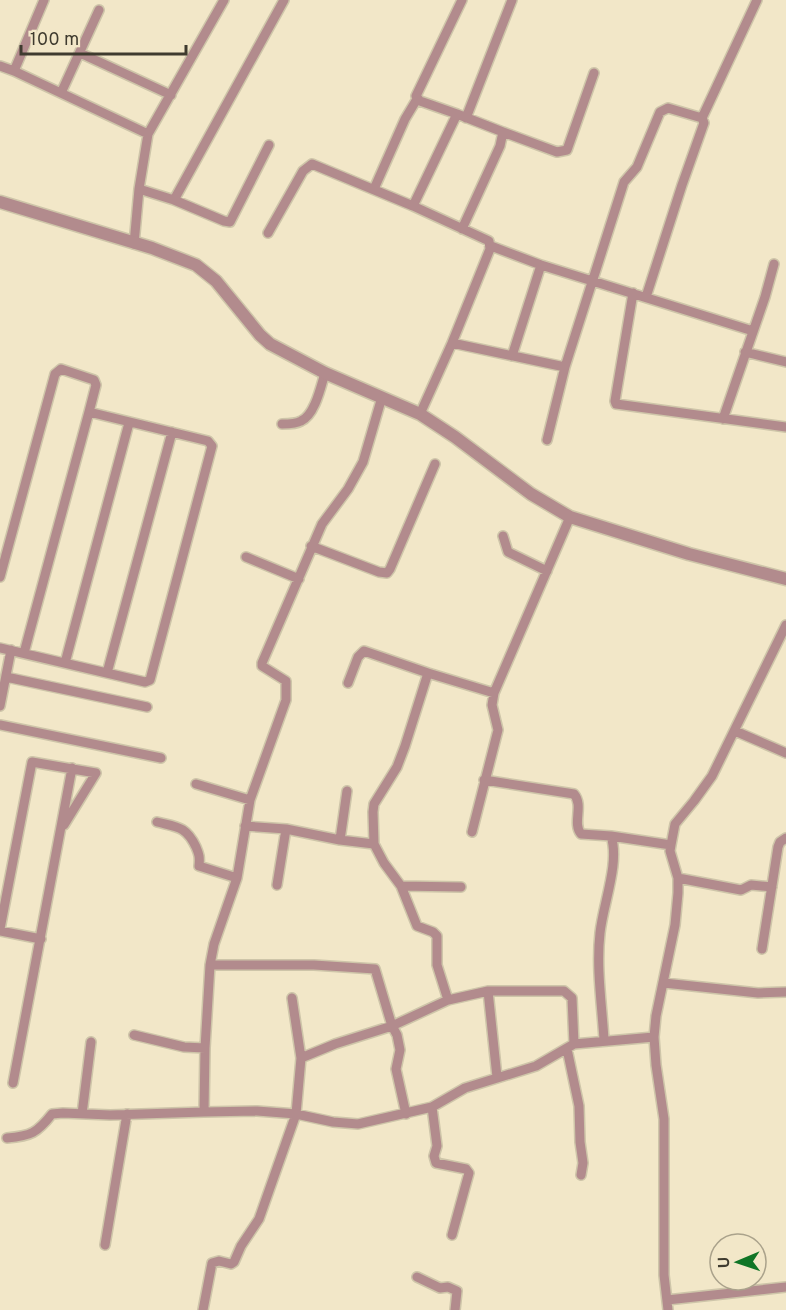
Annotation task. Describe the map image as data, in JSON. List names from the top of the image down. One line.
{"scale_bar":"100 m","north":"left"}
